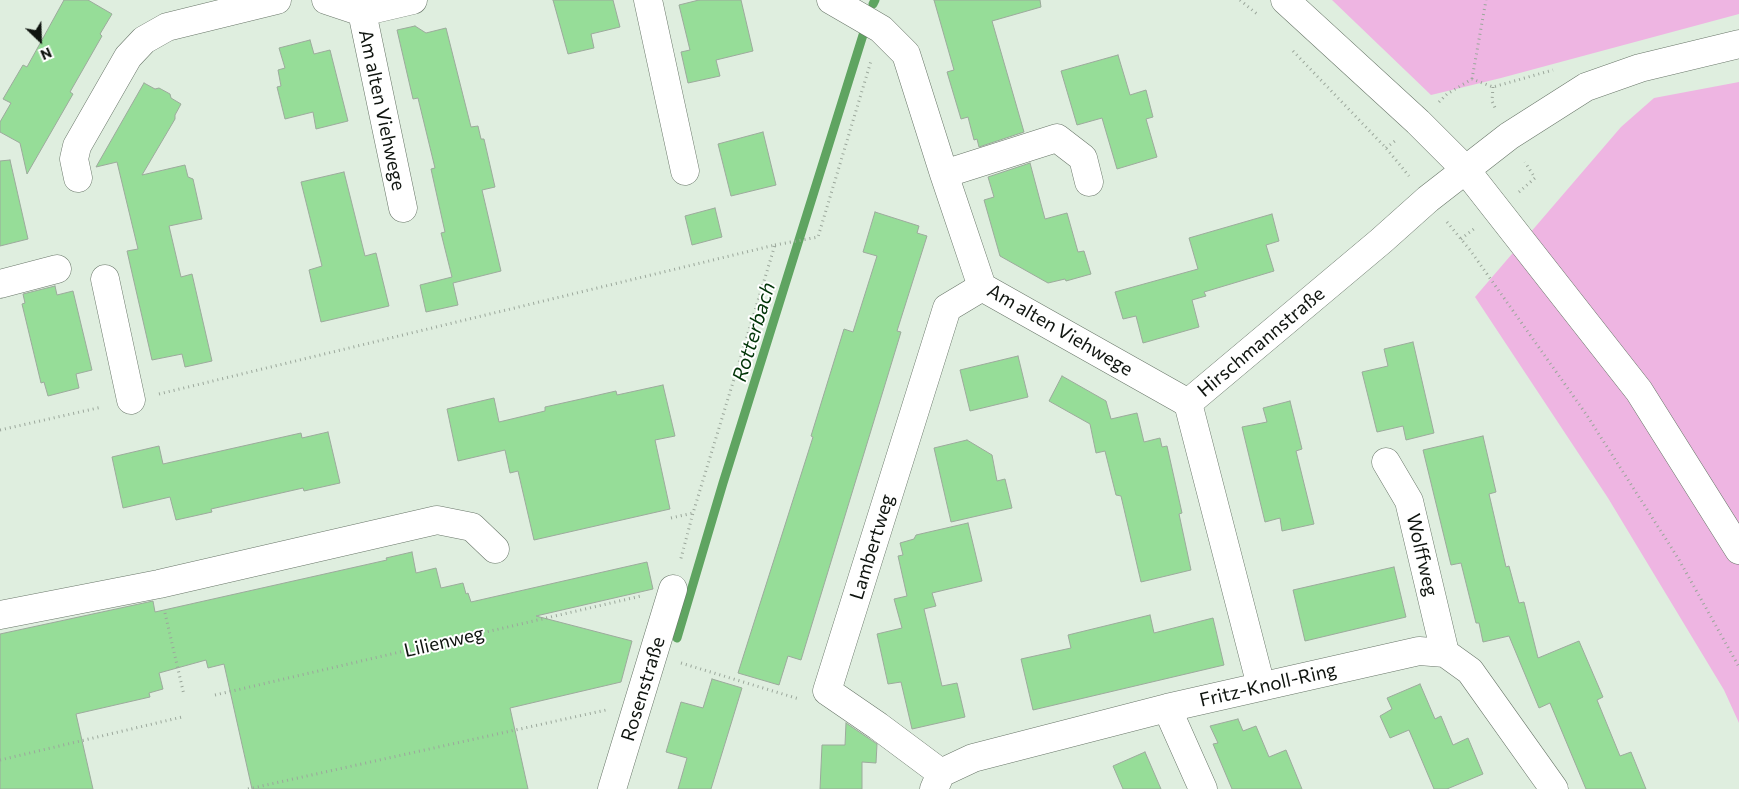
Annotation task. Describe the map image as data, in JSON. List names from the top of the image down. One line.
{"streets":{"street":["Am alten Viehwege","Hirschmannstraße","Lambertweg","Wolffweg","Fritz-Knoll-Ring","Rosenstraße"],"path":["Lilienweg"]},"crossings":[["Am alten Viehwege","Hirschmannstraße"],["Am alten Viehwege","Lambertweg"],["Hirschmannstraße","Fritz-Knoll-Ring"],["Wolffweg","Fritz-Knoll-Ring"],["Lilienweg","Rosenstraße"]],"water":["Rotterbach"],"north":"bottom right"}
